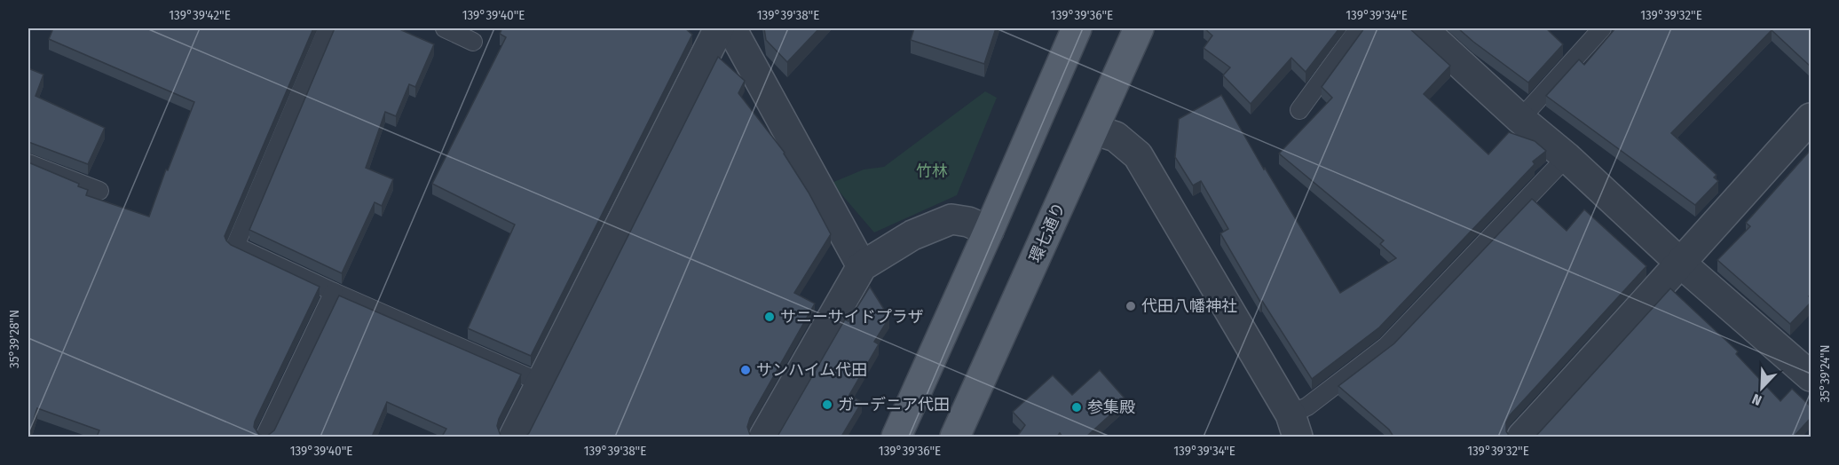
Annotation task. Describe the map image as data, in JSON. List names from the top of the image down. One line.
{"streets":{"main road":["環七通り"]},"parks":["竹林"],"places":["代田八幡神社","サニーサイドプラザ","サンハイム代田","ガーデニア代田","参集殿"],"north":"bottom left","coordinates":["139°39'42\"E","139°39'40\"E","139°39'38\"E","139°39'36\"E","139°39'34\"E","139°39'32\"E","35°39'28\"N","35°39'24\"N"]}
